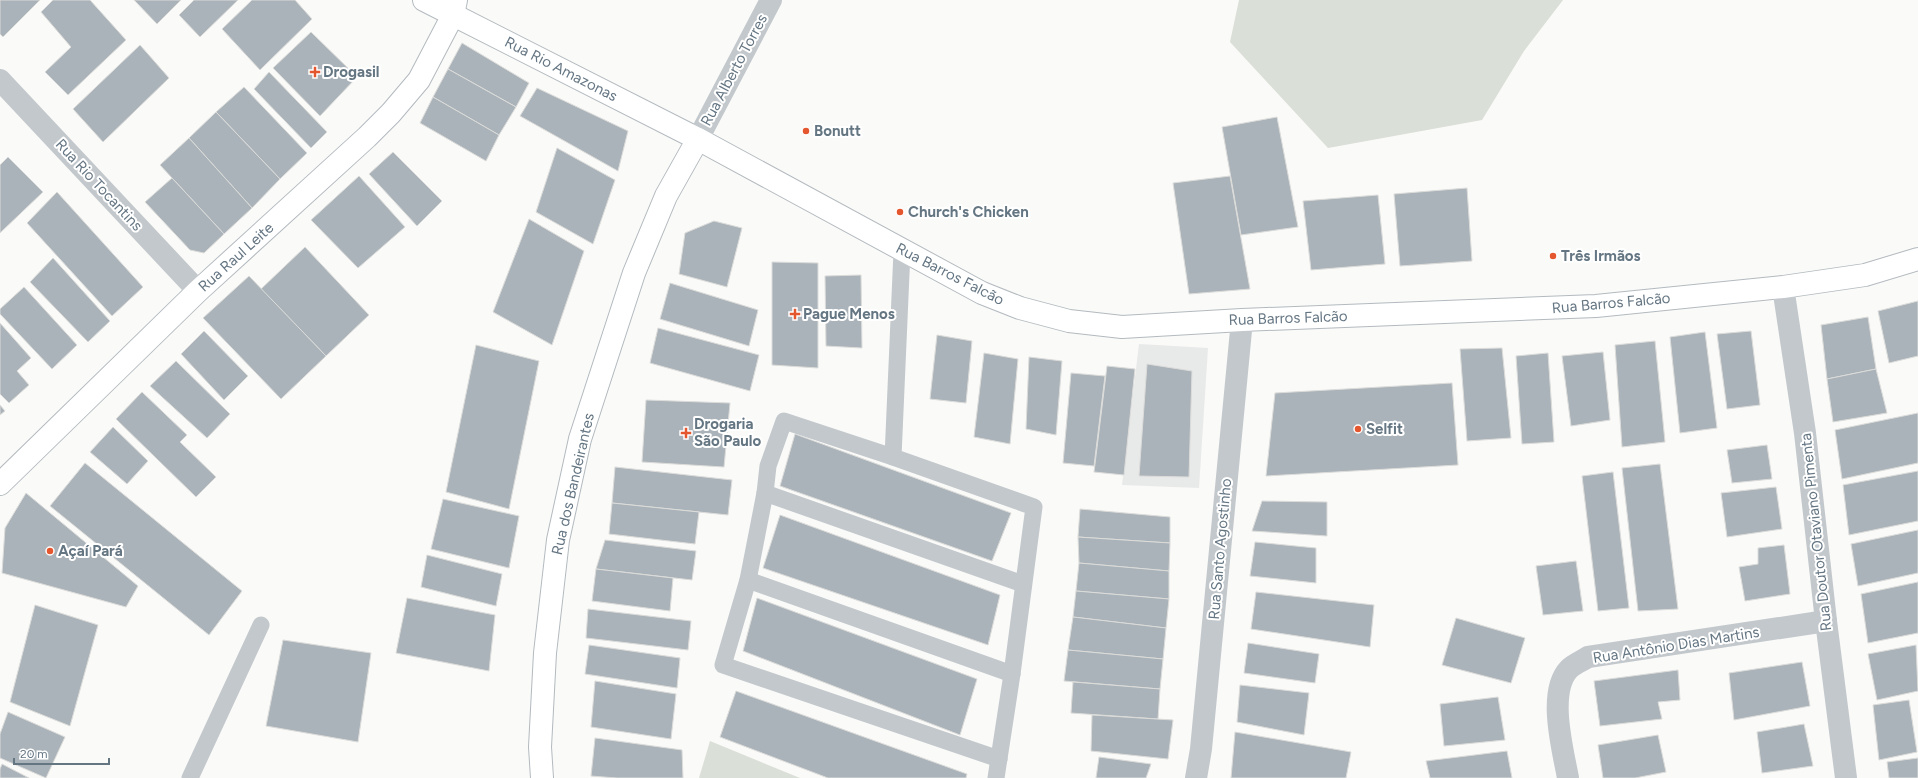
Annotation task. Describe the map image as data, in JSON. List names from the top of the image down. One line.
{"streets":{"street":["Rua Rio Amazonas","Rua Alberto Torres","Rua Rio Tocantins","Rua Raul Leite","Rua Barros Falcão","Rua dos Bandeirantes","Rua Doutor Otaviano Pimenta","Rua Santo Agostinho","Rua Antônio Dias Martins"]},"crossings":[["Rua Rio Amazonas","Rua Alberto Torres"],["Rua Rio Amazonas","Rua Raul Leite"],["Rua Rio Amazonas","Rua Barros Falcão"],["Rua Rio Amazonas","Rua dos Bandeirantes"],["Rua Alberto Torres","Rua Barros Falcão"],["Rua Alberto Torres","Rua dos Bandeirantes"],["Rua Rio Tocantins","Rua Raul Leite"],["Rua Barros Falcão","Rua dos Bandeirantes"],["Rua Barros Falcão","Rua Doutor Otaviano Pimenta"],["Rua Barros Falcão","Rua Santo Agostinho"],["Rua Doutor Otaviano Pimenta","Rua Antônio Dias Martins"]],"places":{"health":["Drogasil","Pague Menos","Drogaria São Paulo"],"other":["Bonutt","Church's Chicken","Três Irmãos","Selfit","Açaí Pará"]},"scale_bar":"20 m"}
